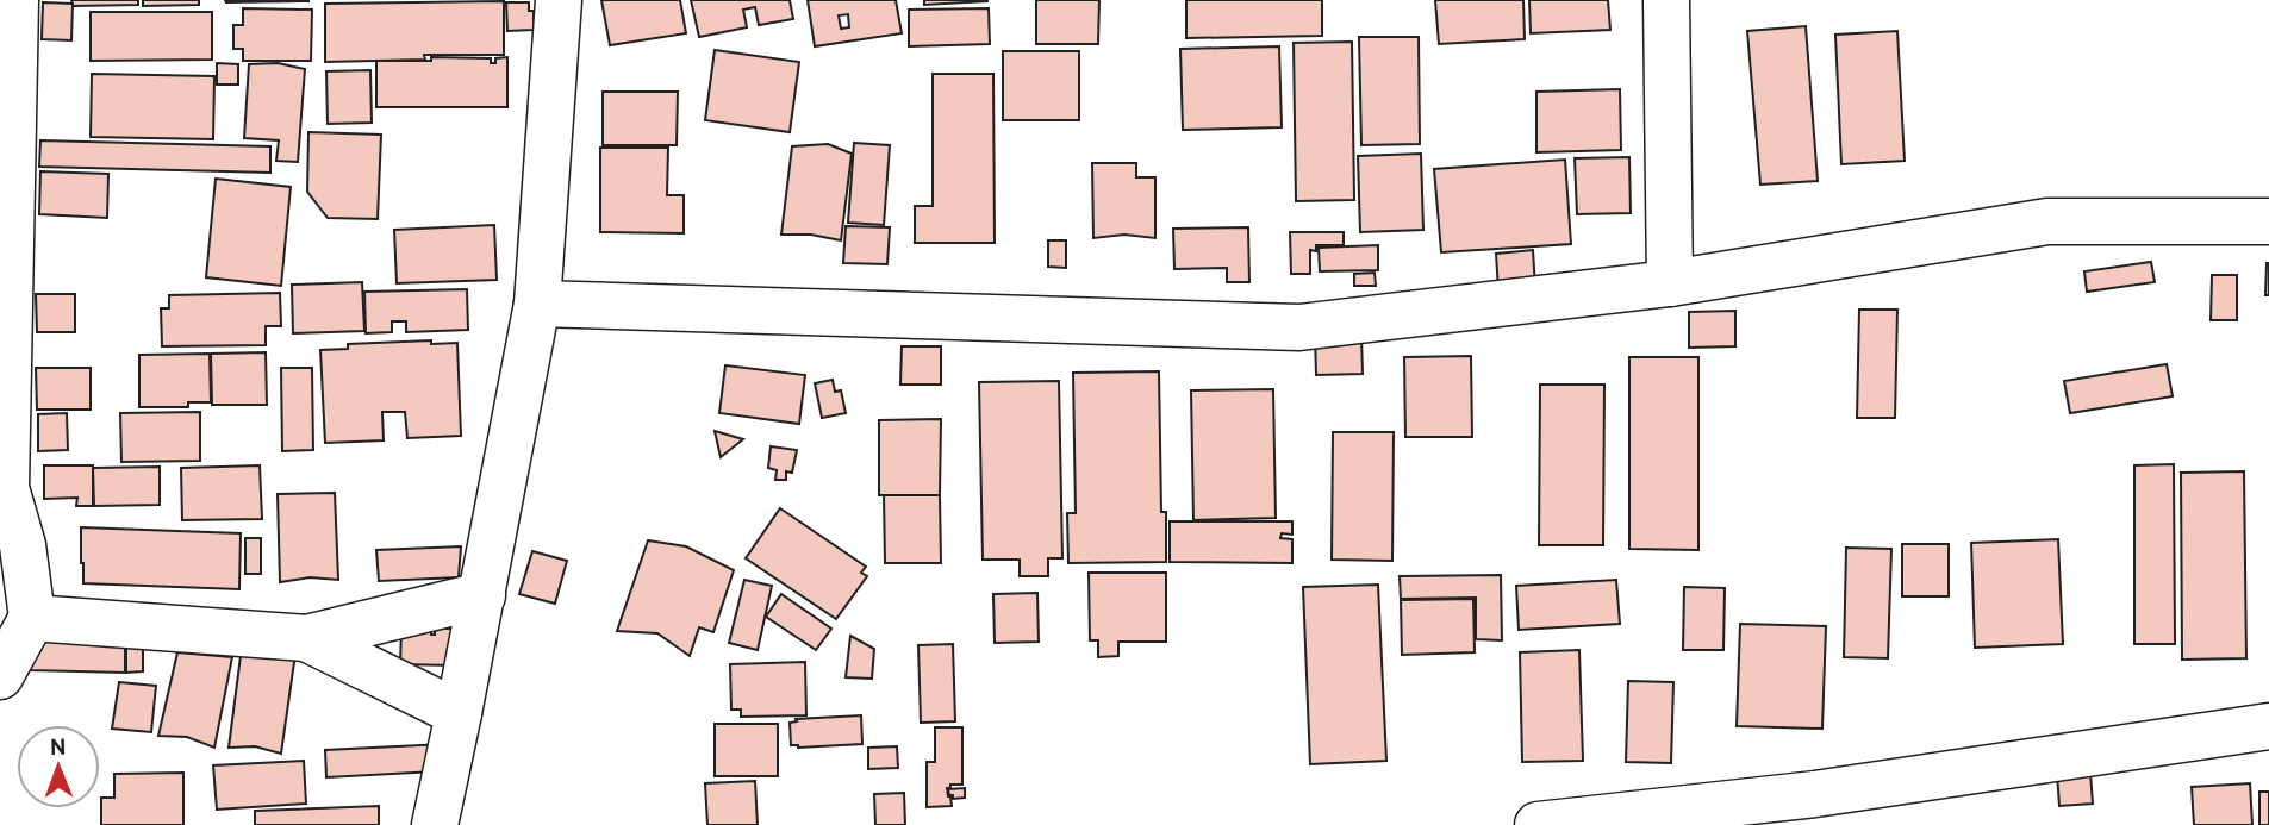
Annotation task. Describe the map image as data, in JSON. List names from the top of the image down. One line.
{"north":"top"}
